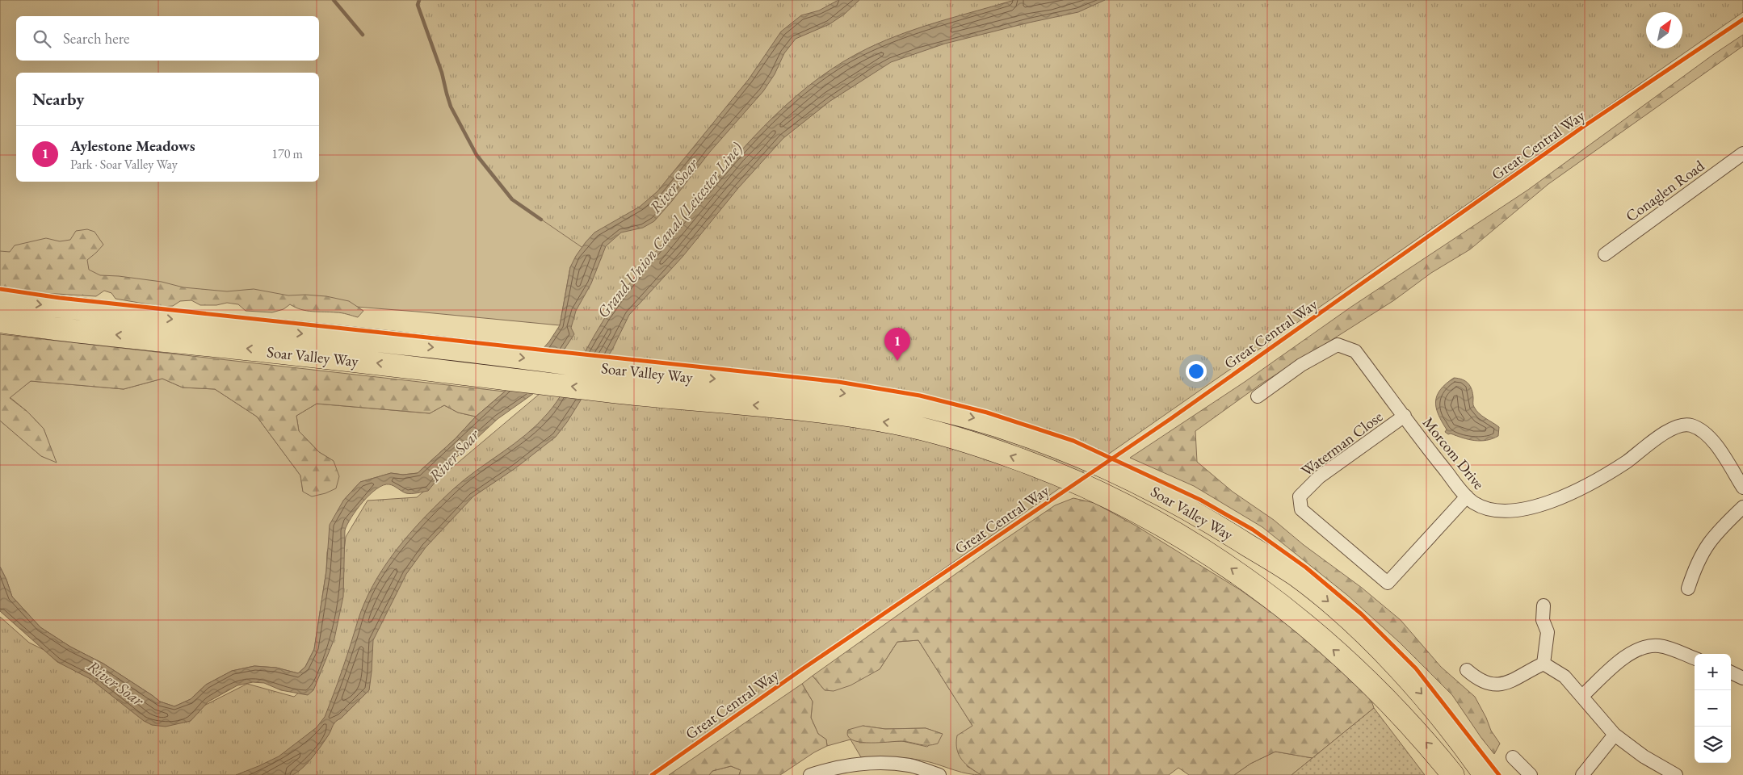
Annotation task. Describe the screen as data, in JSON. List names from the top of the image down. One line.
{"streets":{"highway":["Soar Valley Way"],"street":["Conaglen Road","Waterman Close","Morcom Drive"],"cycle path":["Great Central Way"]},"crossings":[["Waterman Close","Morcom Drive"]],"water":["River Soar","Grand Union Canal (Leicester Line)"],"north":"top right","page":{"search":"Search here","heading":"Nearby","list":[{"mark":"1","name":"Aylestone Meadows","note":"Park · Soar Valley Way","value":"170 m"}],"pins":"1","map_buttons":["+","−"]}}
